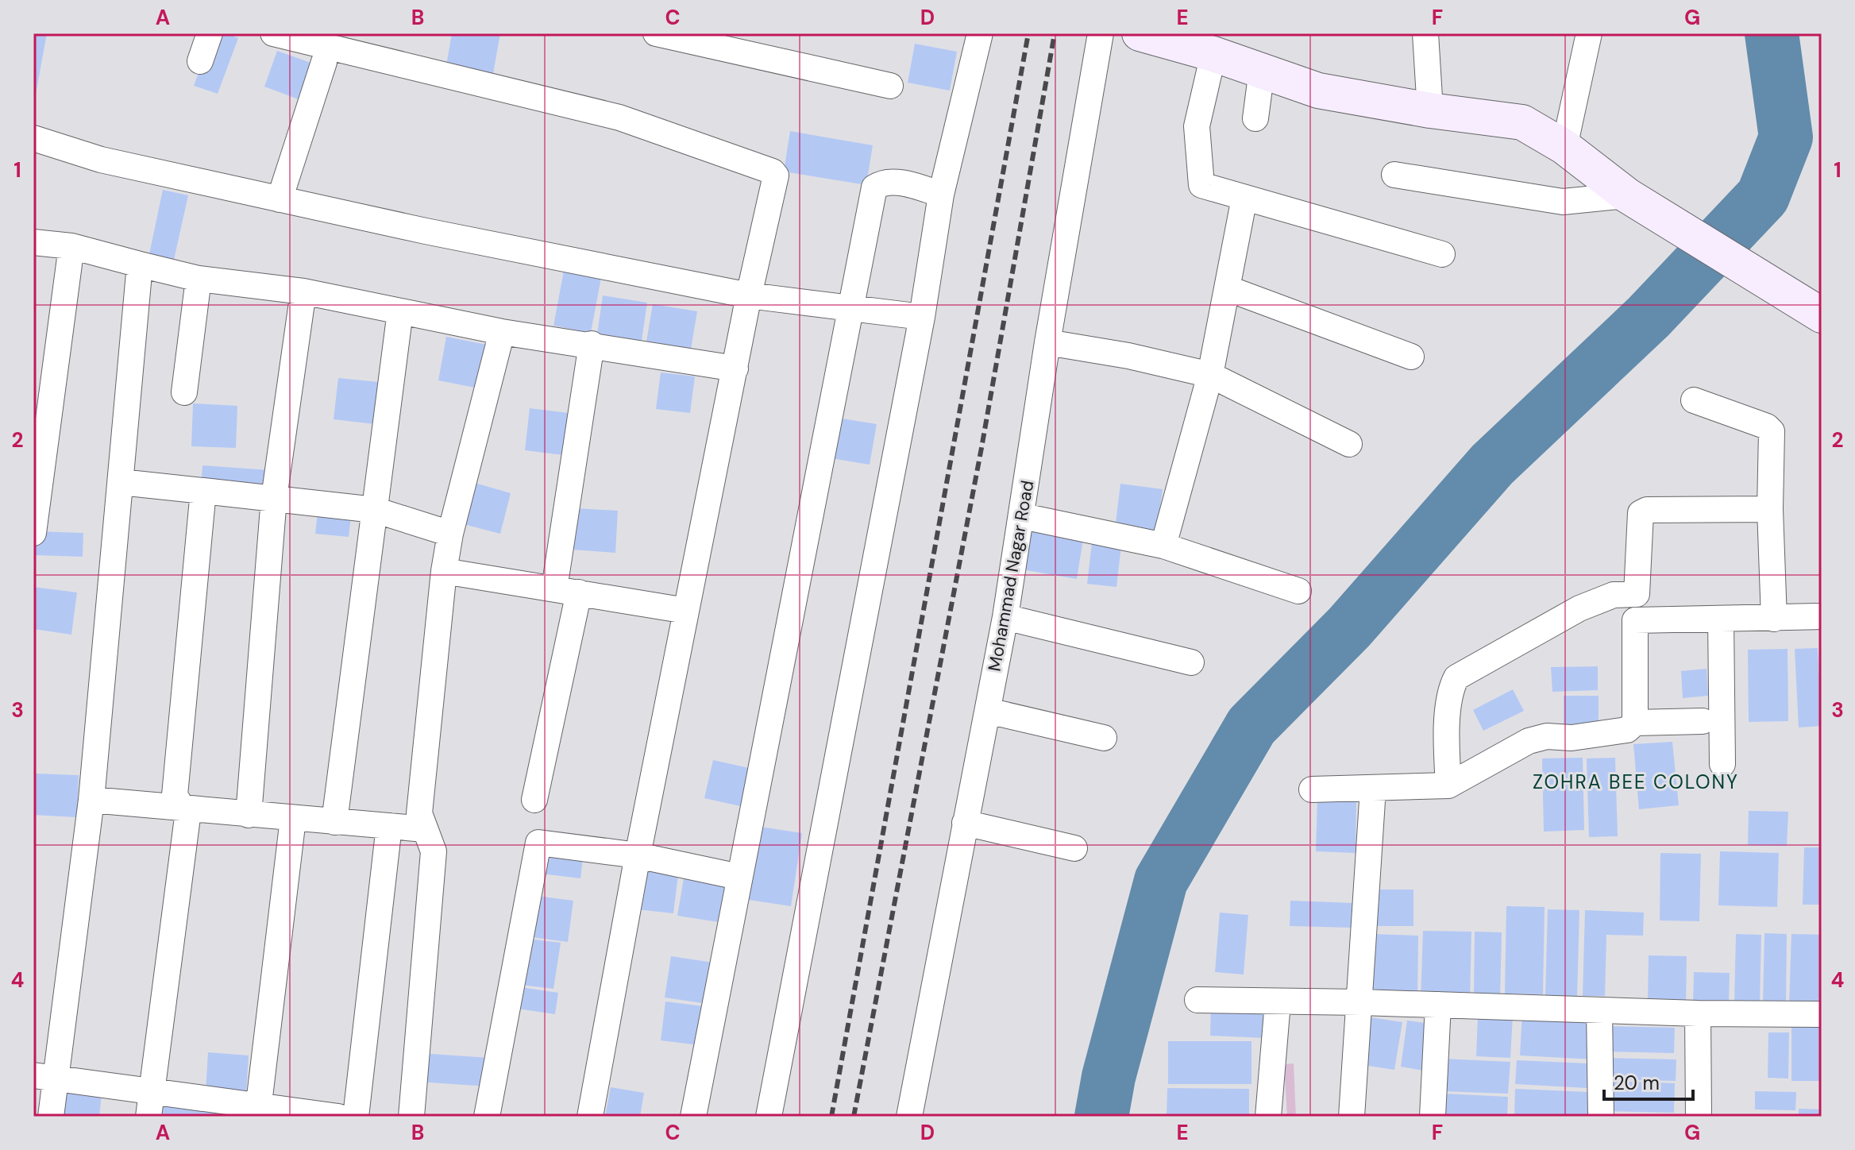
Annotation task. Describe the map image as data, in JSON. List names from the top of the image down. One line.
{"streets":{"street":["Mohammad Nagar Road"]},"districts":["ZOHRA BEE COLONY"],"scale_bar":"20 m","grid":{"columns":["A","B","C","D","E","F","G"],"rows":["1","2","3","4"]}}
